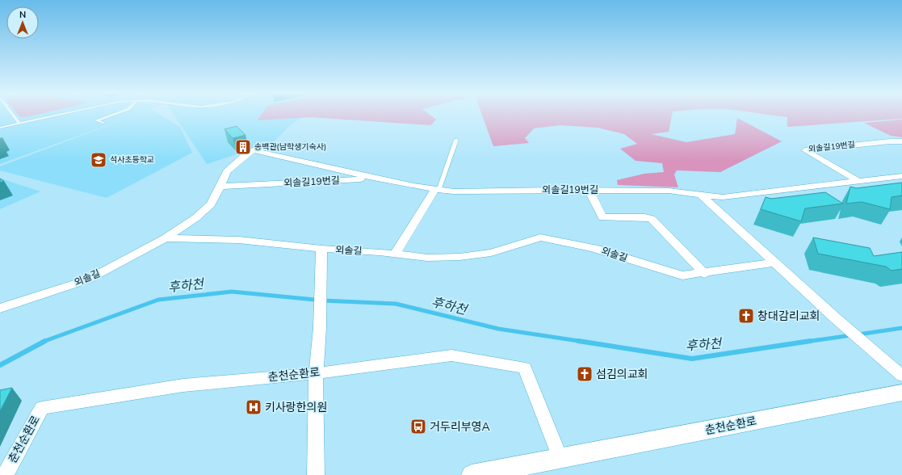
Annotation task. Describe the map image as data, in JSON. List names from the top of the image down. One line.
{"streets":{"street":["외솔길19번길","외솔길","춘천순환로"]},"water":["후하천"],"places":{"building":["송백관(남학생기숙사)"],"school or university":["석사초등학교"],"church":["창대감리교회","섬김의교회"],"hospital":["키사랑한의원"],"bus stop":["거두리부영A"]},"north":"top"}
